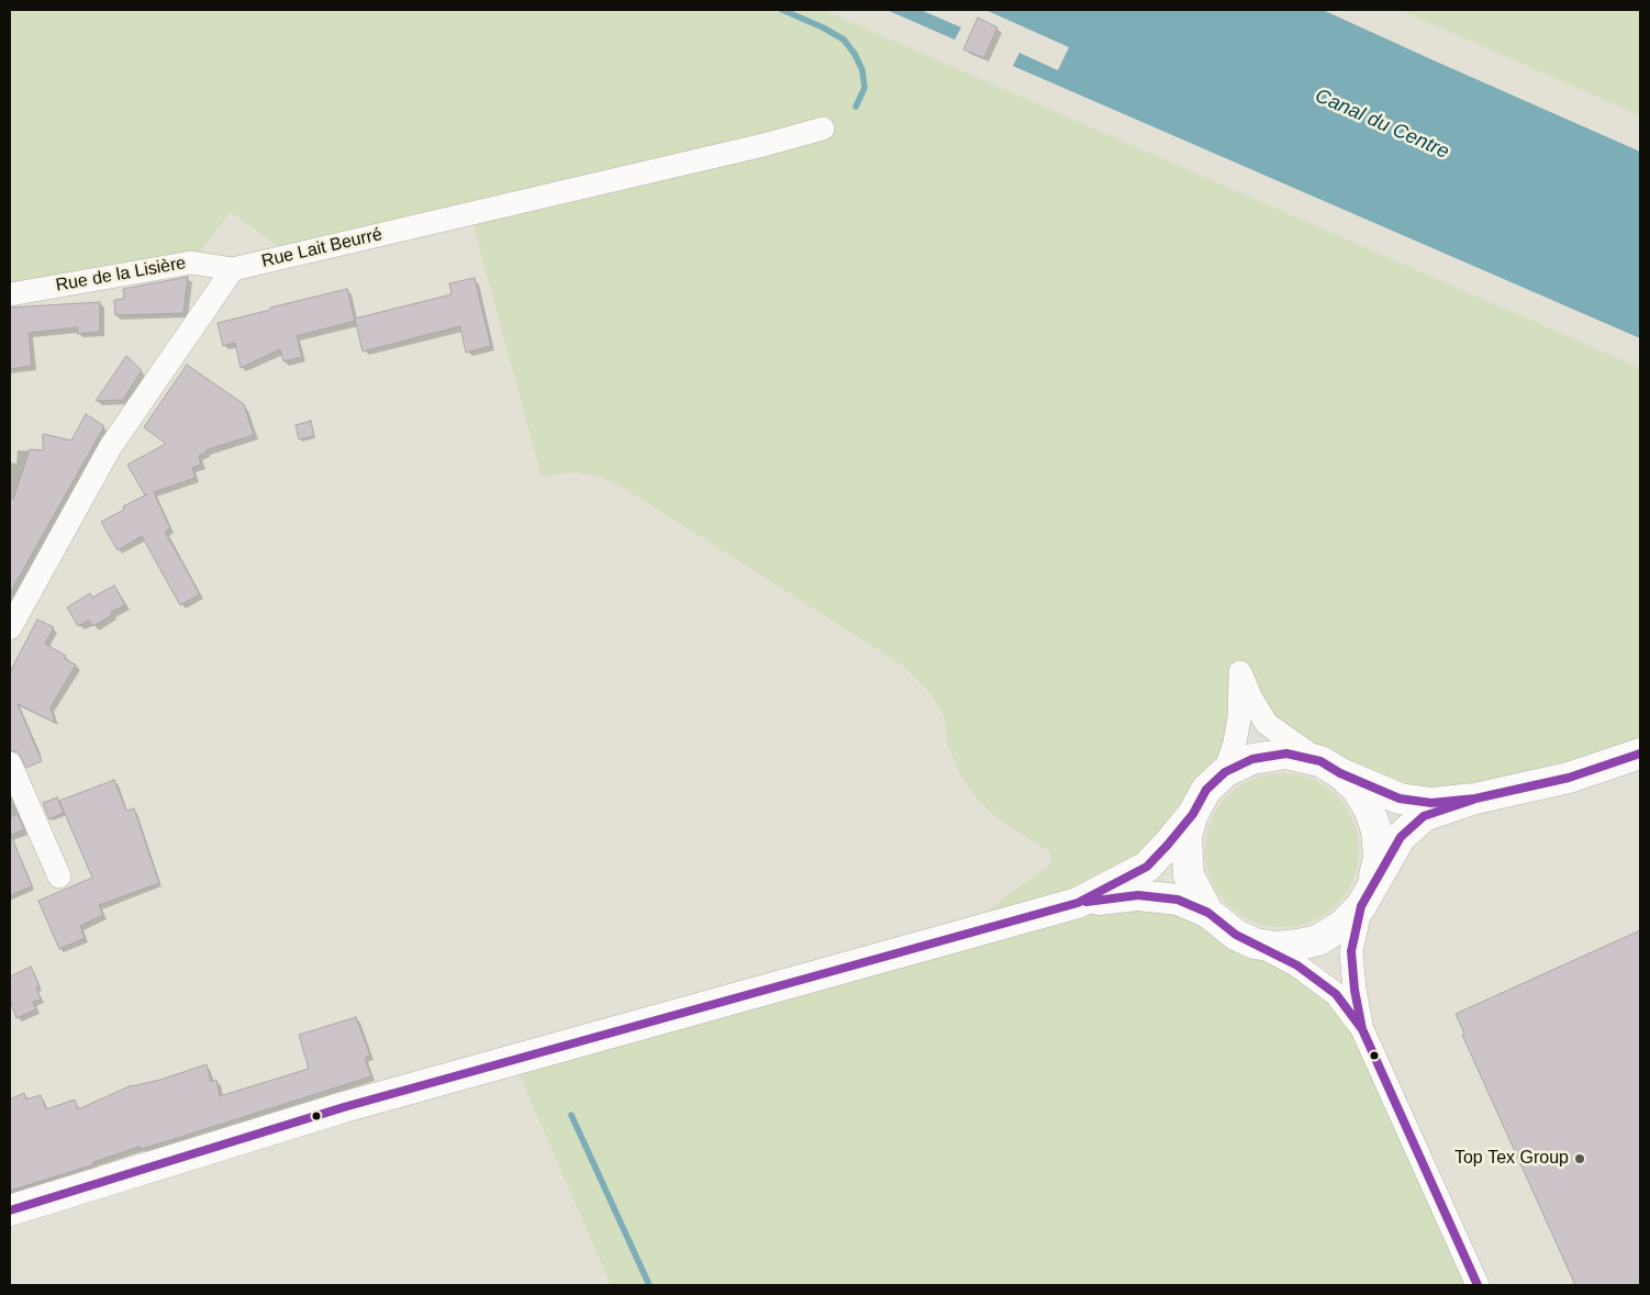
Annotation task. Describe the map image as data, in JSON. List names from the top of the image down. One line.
{"streets":{"street":["Rue Lait Beurré","Rue de la Lisière"]},"crossings":[["Rue Lait Beurré","Rue de la Lisière"]],"water":["Canal du Centre"],"places":["Top Tex Group"]}
